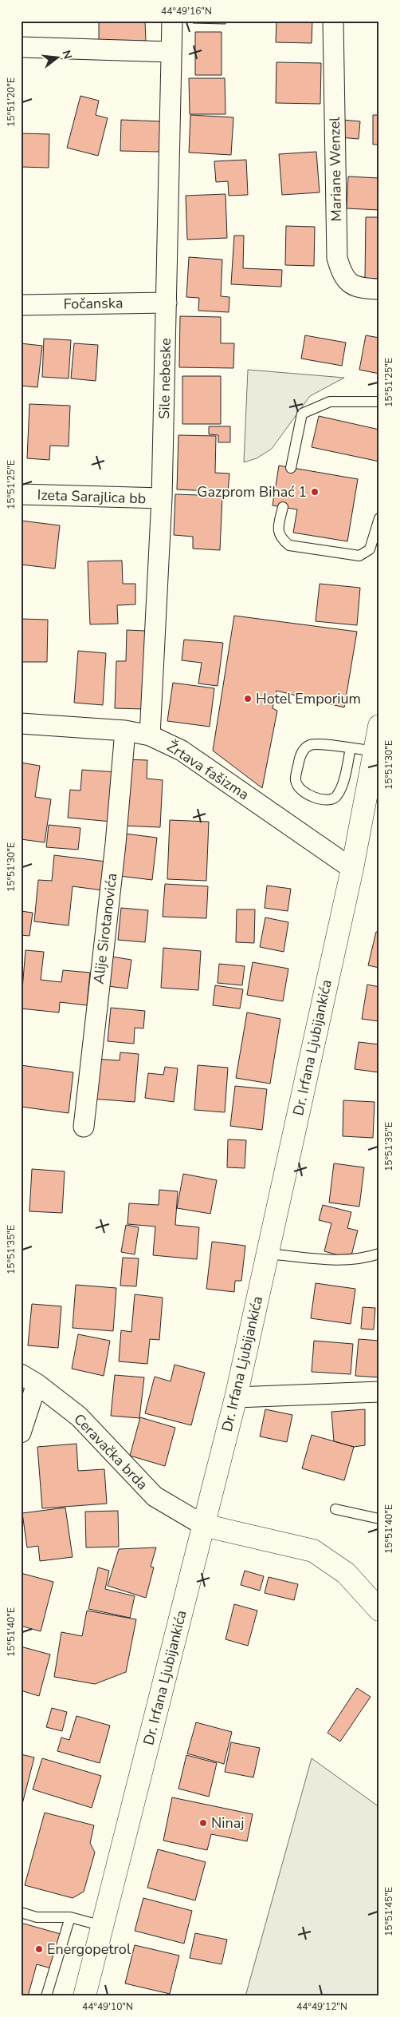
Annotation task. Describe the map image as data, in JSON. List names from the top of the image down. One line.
{"streets":{"main road":["Dr. Irfana Ljubijankića"],"street":["Mariane Wenzel","Fočanska","Sile nebeske","Izeta Sarajlica bb","Žrtava fašizma","Alije Sirotanovića","Ceravačka brda"]},"crossings":[["Fočanska","Sile nebeske"],["Sile nebeske","Izeta Sarajlica bb"],["Sile nebeske","Žrtava fašizma"],["Žrtava fašizma","Alije Sirotanovića"],["Žrtava fašizma","Dr. Irfana Ljubijankića"],["Dr. Irfana Ljubijankića","Ceravačka brda"]],"places":["Gazprom Bihać 1","Hotel Emporium","Ninaj","Energopetrol"],"north":"right","coordinates":["44°49'16\"N","15°51'20\"E","15°51'25\"E","15°51'30\"E","15°51'35\"E","15°51'40\"E","15°51'45\"E","44°49'10\"N","44°49'12\"N"]}
